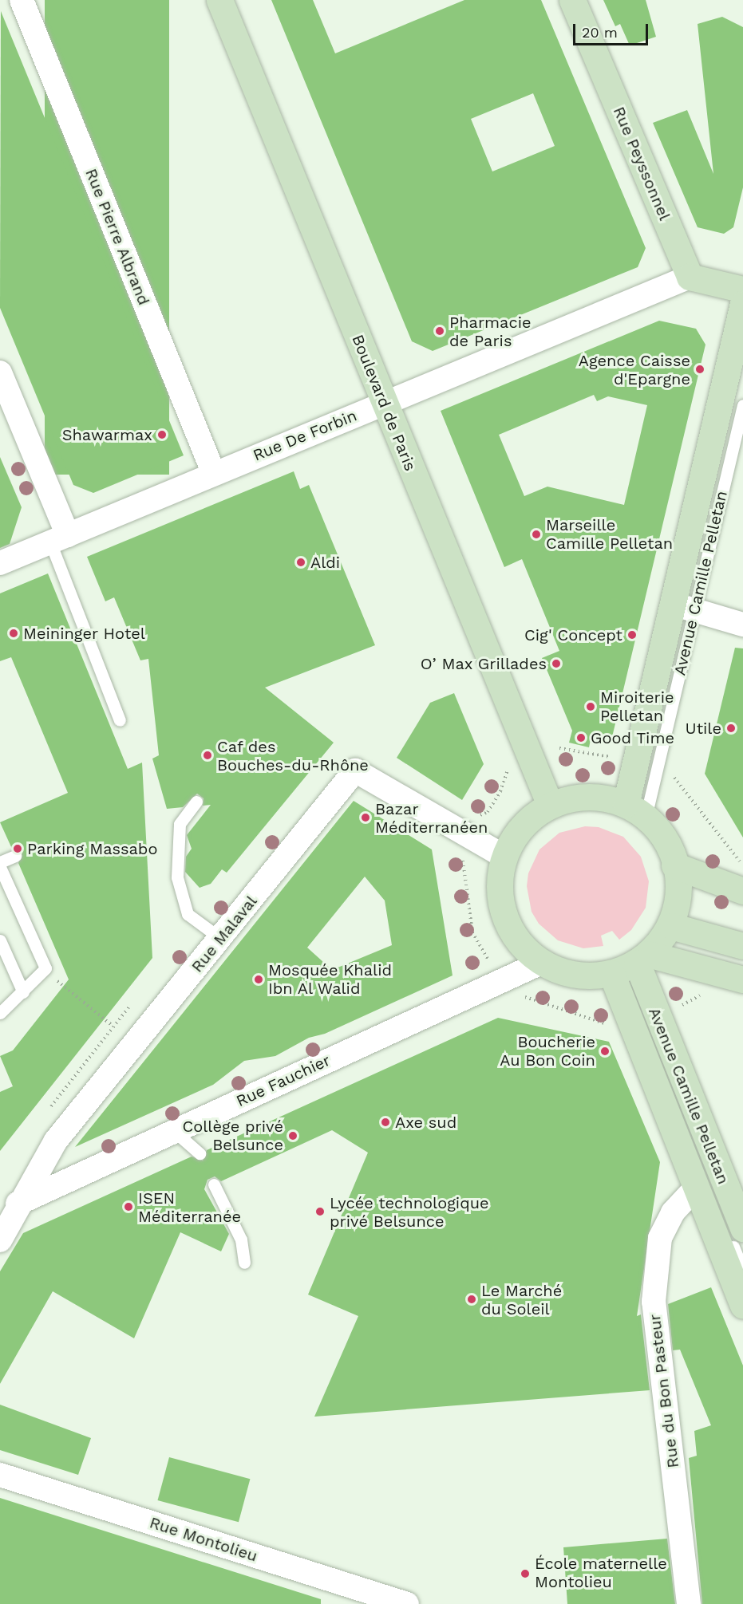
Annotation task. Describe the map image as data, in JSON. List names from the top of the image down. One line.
{"streets":{"street":["Rue Peyssonnel","Rue Pierre Albrand","Boulevard de Paris","Rue De Forbin","Avenue Camille Pelletan","Rue Malaval","Rue Fauchier","Rue du Bon Pasteur","Rue Montolieu"]},"crossings":[["Rue Peyssonnel","Rue De Forbin"],["Rue Pierre Albrand","Rue De Forbin"],["Boulevard de Paris","Rue De Forbin"],["Avenue Camille Pelletan","Rue du Bon Pasteur"],["Rue Malaval","Rue Fauchier"]],"places":["Pharmacie de Paris","Agence Caisse d'Epargne","Shawarmax","Marseille Camille Pelletan","Aldi","Meininger Hotel","Cig' Concept","O’ Max Grillades","Miroiterie Pelletan","Utile","Good Time","Caf des Bouches-du-Rhône","Bazar Méditerranéen","Parking Massabo","Mosquée Khalid Ibn Al Walid","Boucherie Au Bon Coin","Axe sud","Collège privé Belsunce","ISEN Méditerranée","Lycée technologique privé Belsunce","Le Marché du Soleil","École maternelle Montolieu"],"scale_bar":"20 m"}
